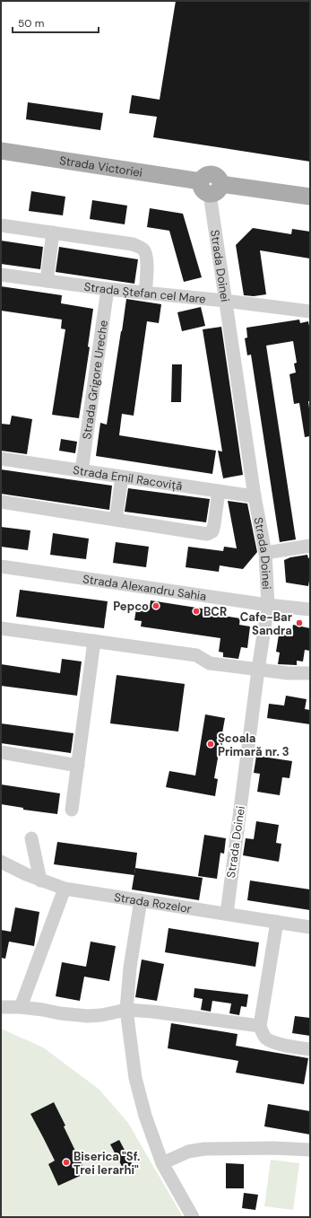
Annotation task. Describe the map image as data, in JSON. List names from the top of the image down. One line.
{"streets":{"main road":["Strada Victoriei"],"street":["Strada Doinei","Strada Ștefan cel Mare","Strada Grigore Ureche","Strada Emil Racoviță","Strada Alexandru Sahia","Strada Rozelor"]},"crossings":[["Strada Victoriei","Strada Doinei"],["Strada Doinei","Strada Ștefan cel Mare"],["Strada Doinei","Strada Emil Racoviță"],["Strada Doinei","Strada Alexandru Sahia"],["Strada Doinei","Strada Rozelor"],["Strada Ștefan cel Mare","Strada Grigore Ureche"],["Strada Grigore Ureche","Strada Emil Racoviță"]],"places":["Pepco","BCR","Cafe-Bar Sandra","Școala Primară nr. 3","Biserica \"Sf. Trei Ierarhi\""],"scale_bar":"50 m"}
